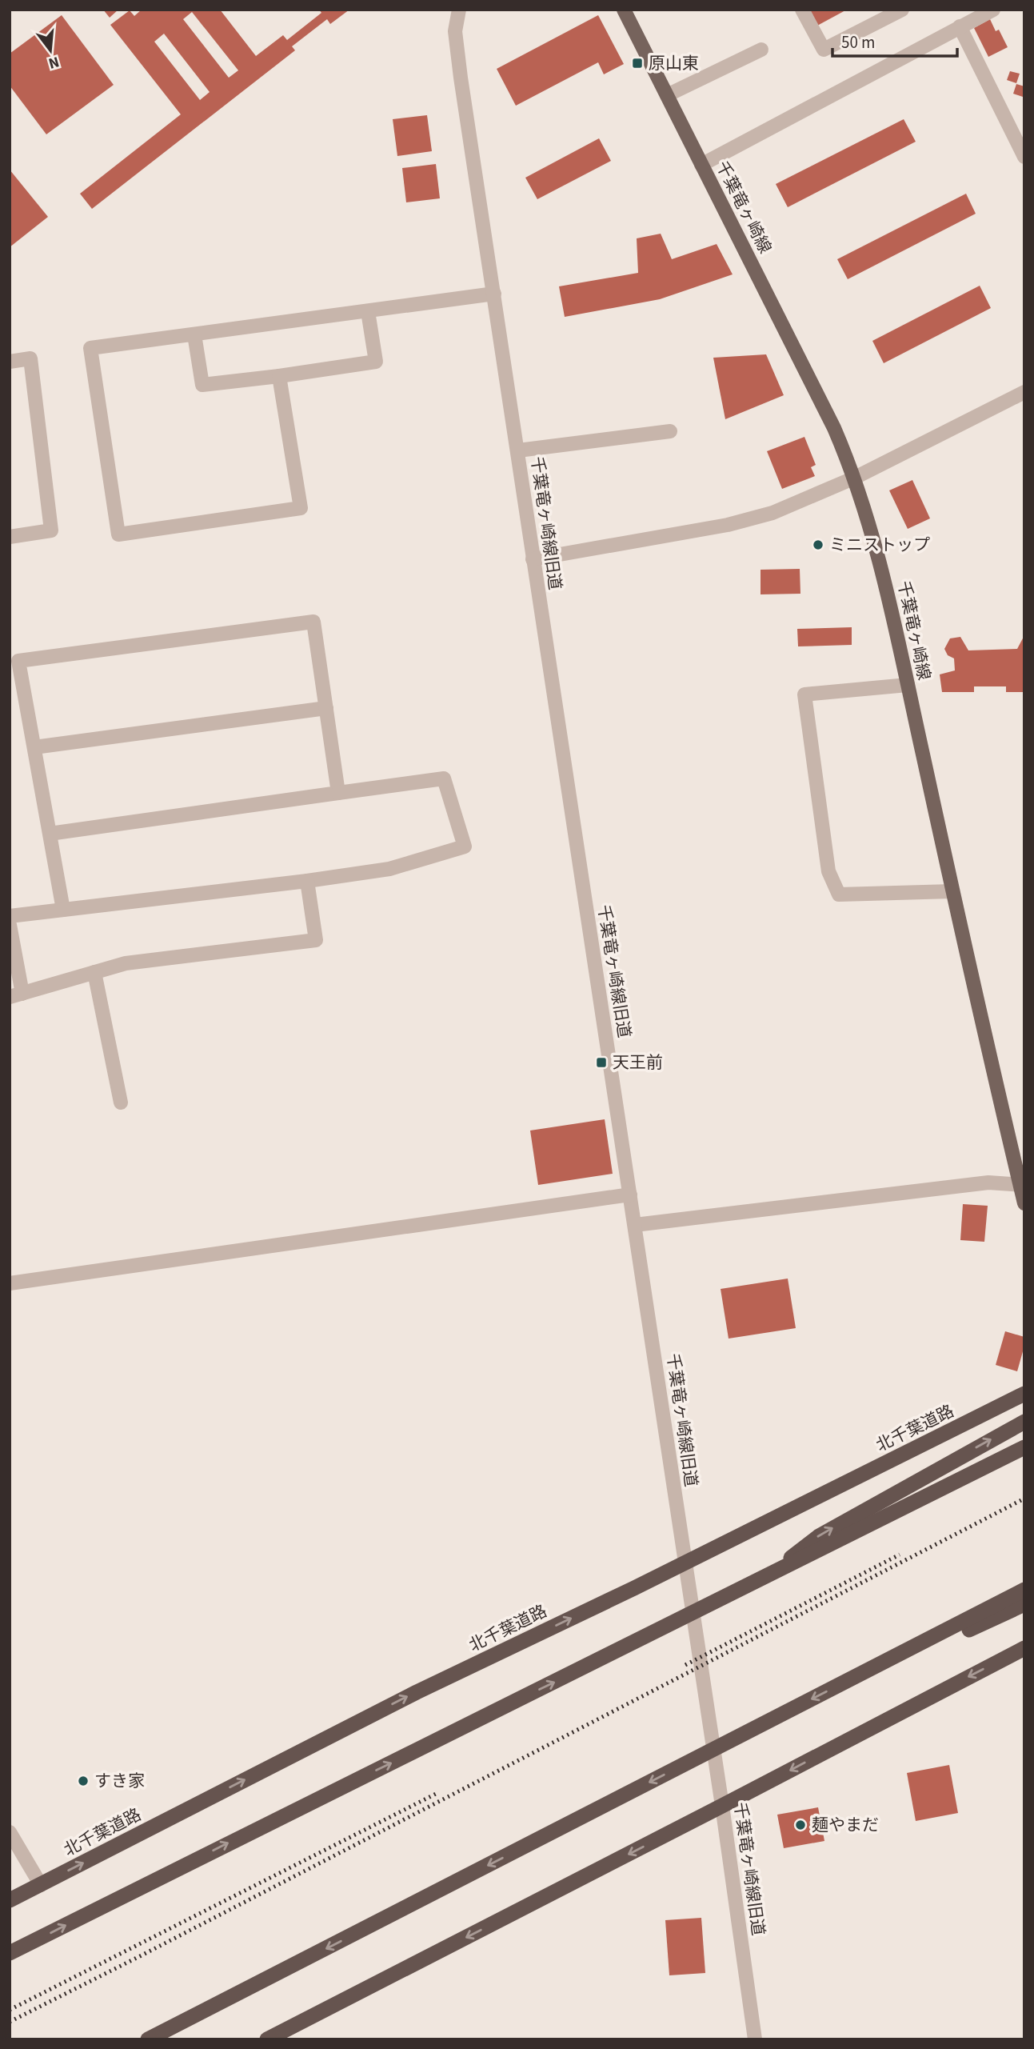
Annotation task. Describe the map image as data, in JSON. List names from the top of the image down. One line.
{"streets":{"highway":["北千葉道路"],"main road":["千葉竜ヶ崎線"],"street":["千葉竜ヶ崎線旧道"]},"crossings":[["千葉竜ヶ崎線旧道","北千葉道路"]],"places":{"transit":["原山東","天王前"],"other":["ミニストップ","すき家","麺やまだ"]},"scale_bar":"50 m","north":"bottom"}
